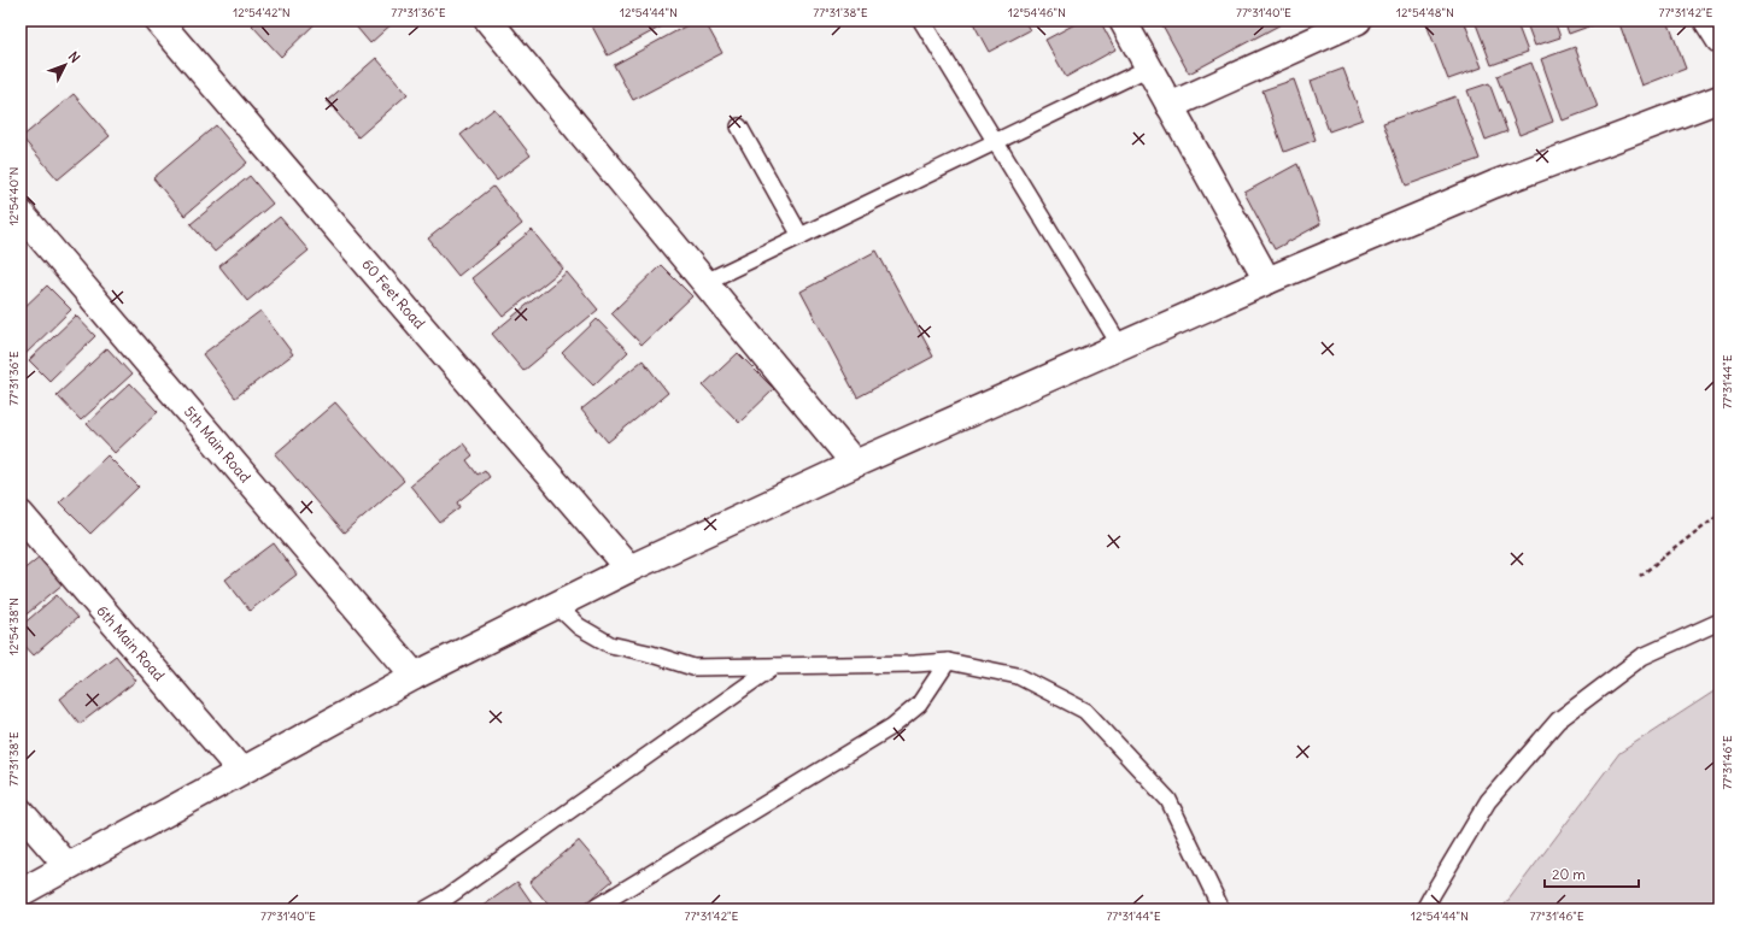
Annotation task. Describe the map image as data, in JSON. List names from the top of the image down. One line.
{"streets":{"street":["60 Feet Road","5th Main Road","6th Main Road"]},"scale_bar":"20 m","north":"top right","coordinates":["12°54'42\"N","77°31'36\"E","12°54'44\"N","77°31'38\"E","12°54'46\"N","77°31'40\"E","12°54'48\"N","77°31'42\"E","12°54'40\"N","77°31'44\"E","12°54'38\"N","77°31'46\"E"]}
